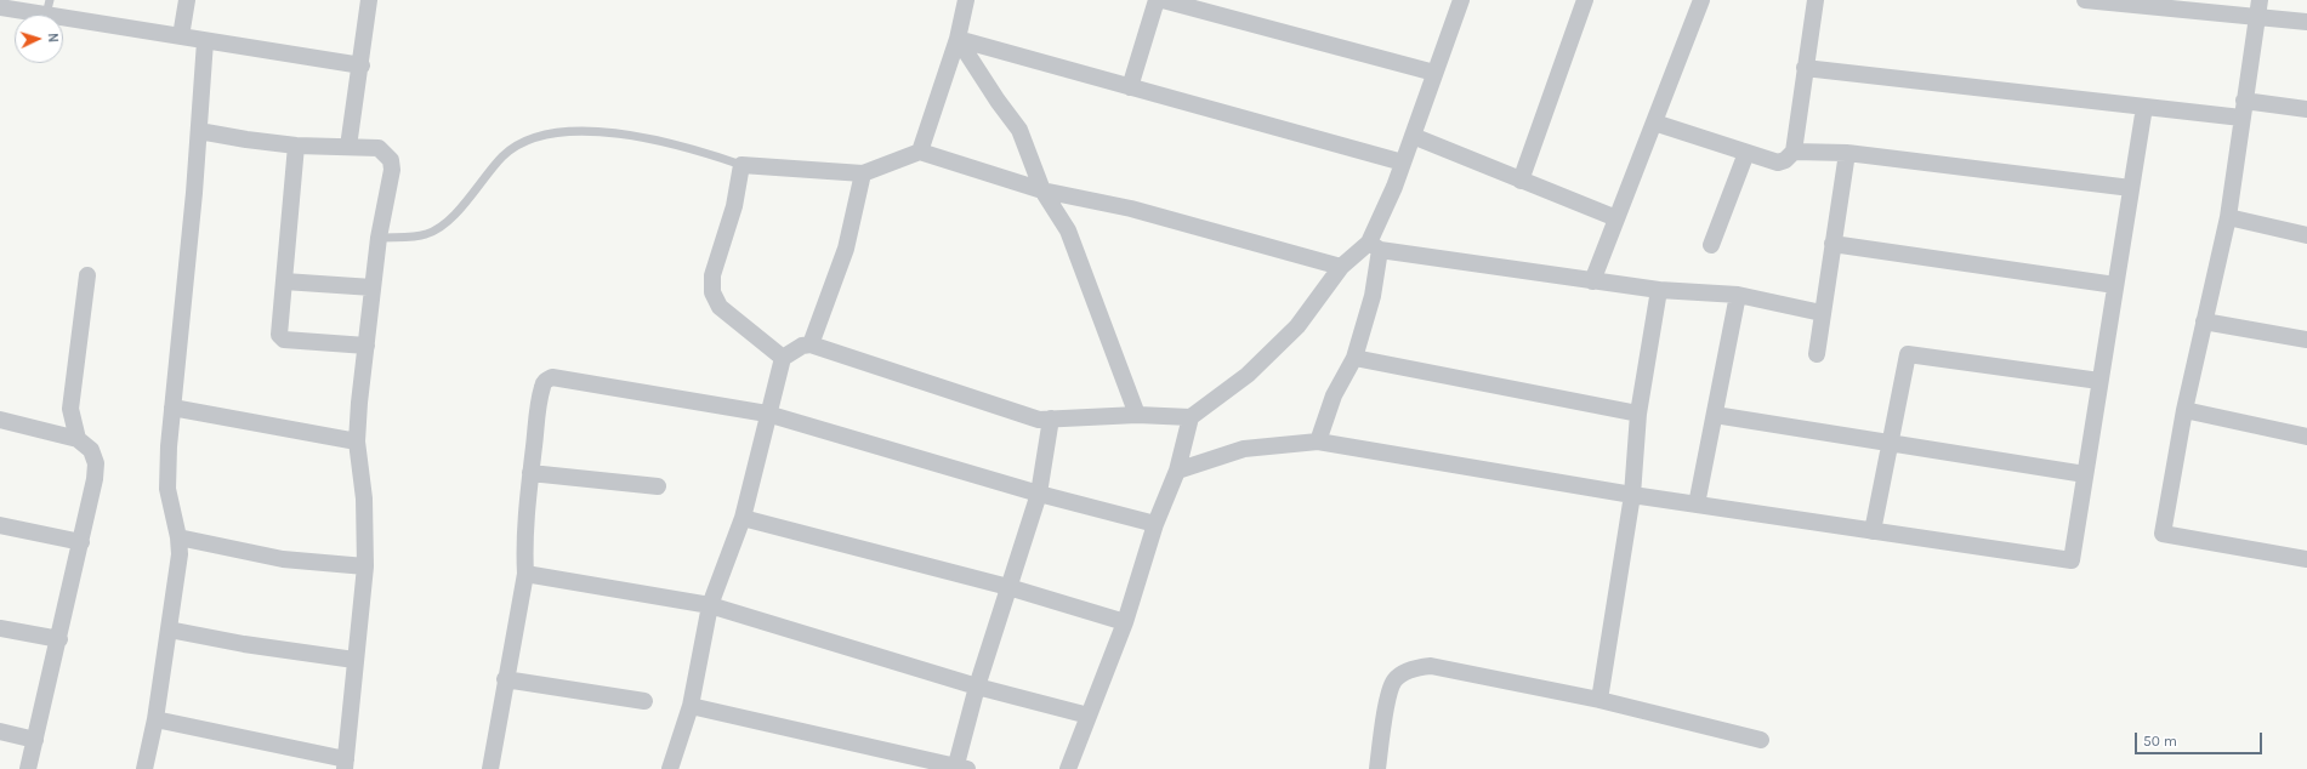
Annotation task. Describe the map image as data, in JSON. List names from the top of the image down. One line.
{"scale_bar":"50 m","north":"right"}
